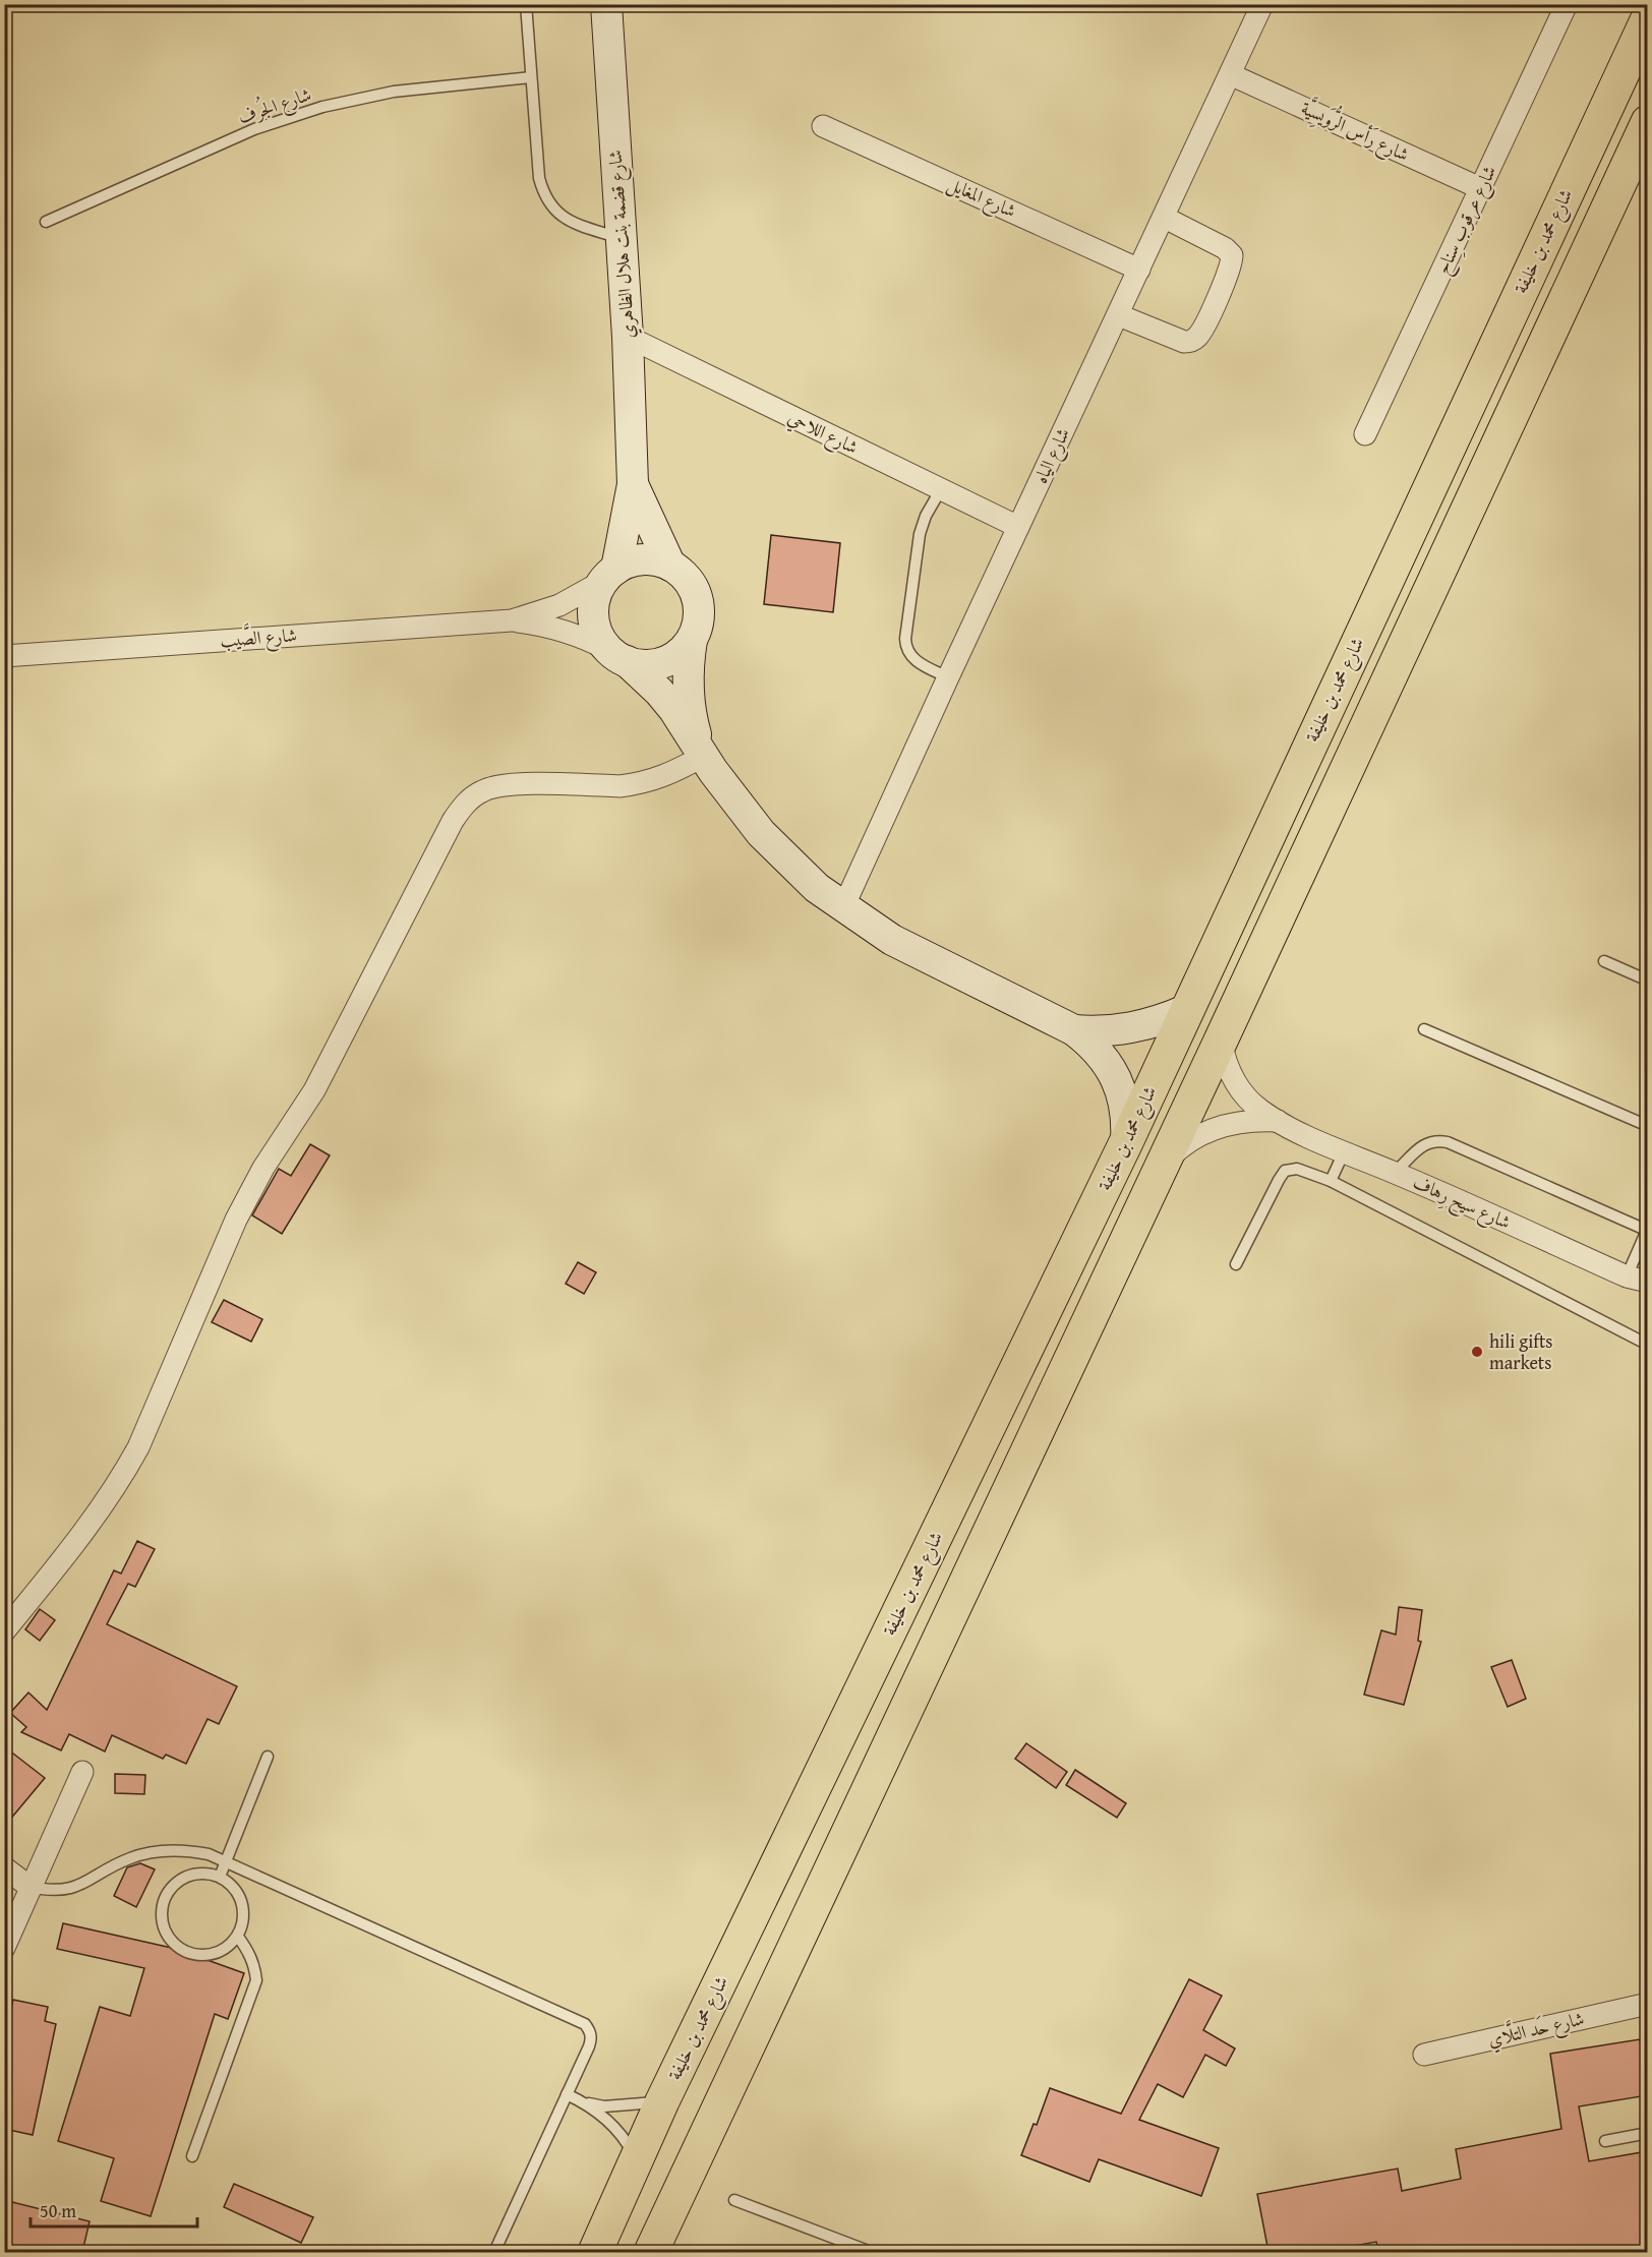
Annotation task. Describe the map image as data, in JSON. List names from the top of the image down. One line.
{"streets":{"highway":["شارع محمد بن خليفة"],"street":["شارع رَأس الرُّوَيسِيَّة","شارع المغايل","شارع عرقوب سِناح","شارع قضمة بنت هلال الظاهري","شارع اللاحي","شارع الياه","شارع الصَّيب","شارع سيح رِهاف","شارع حَد التلَّاي"],"lane":["شارع الجُرف"]},"crossings":[["شارع رَأس الرُّوَيسِيَّة","شارع عرقوب سِناح"],["شارع رَأس الرُّوَيسِيَّة","شارع الياه"],["شارع المغايل","شارع الياه"],["شارع قضمة بنت هلال الظاهري","شارع اللاحي"],["شارع قضمة بنت هلال الظاهري","شارع الصَّيب"],["شارع اللاحي","شارع الياه"]],"places":["hili gifts markets"],"scale_bar":"50 m"}
